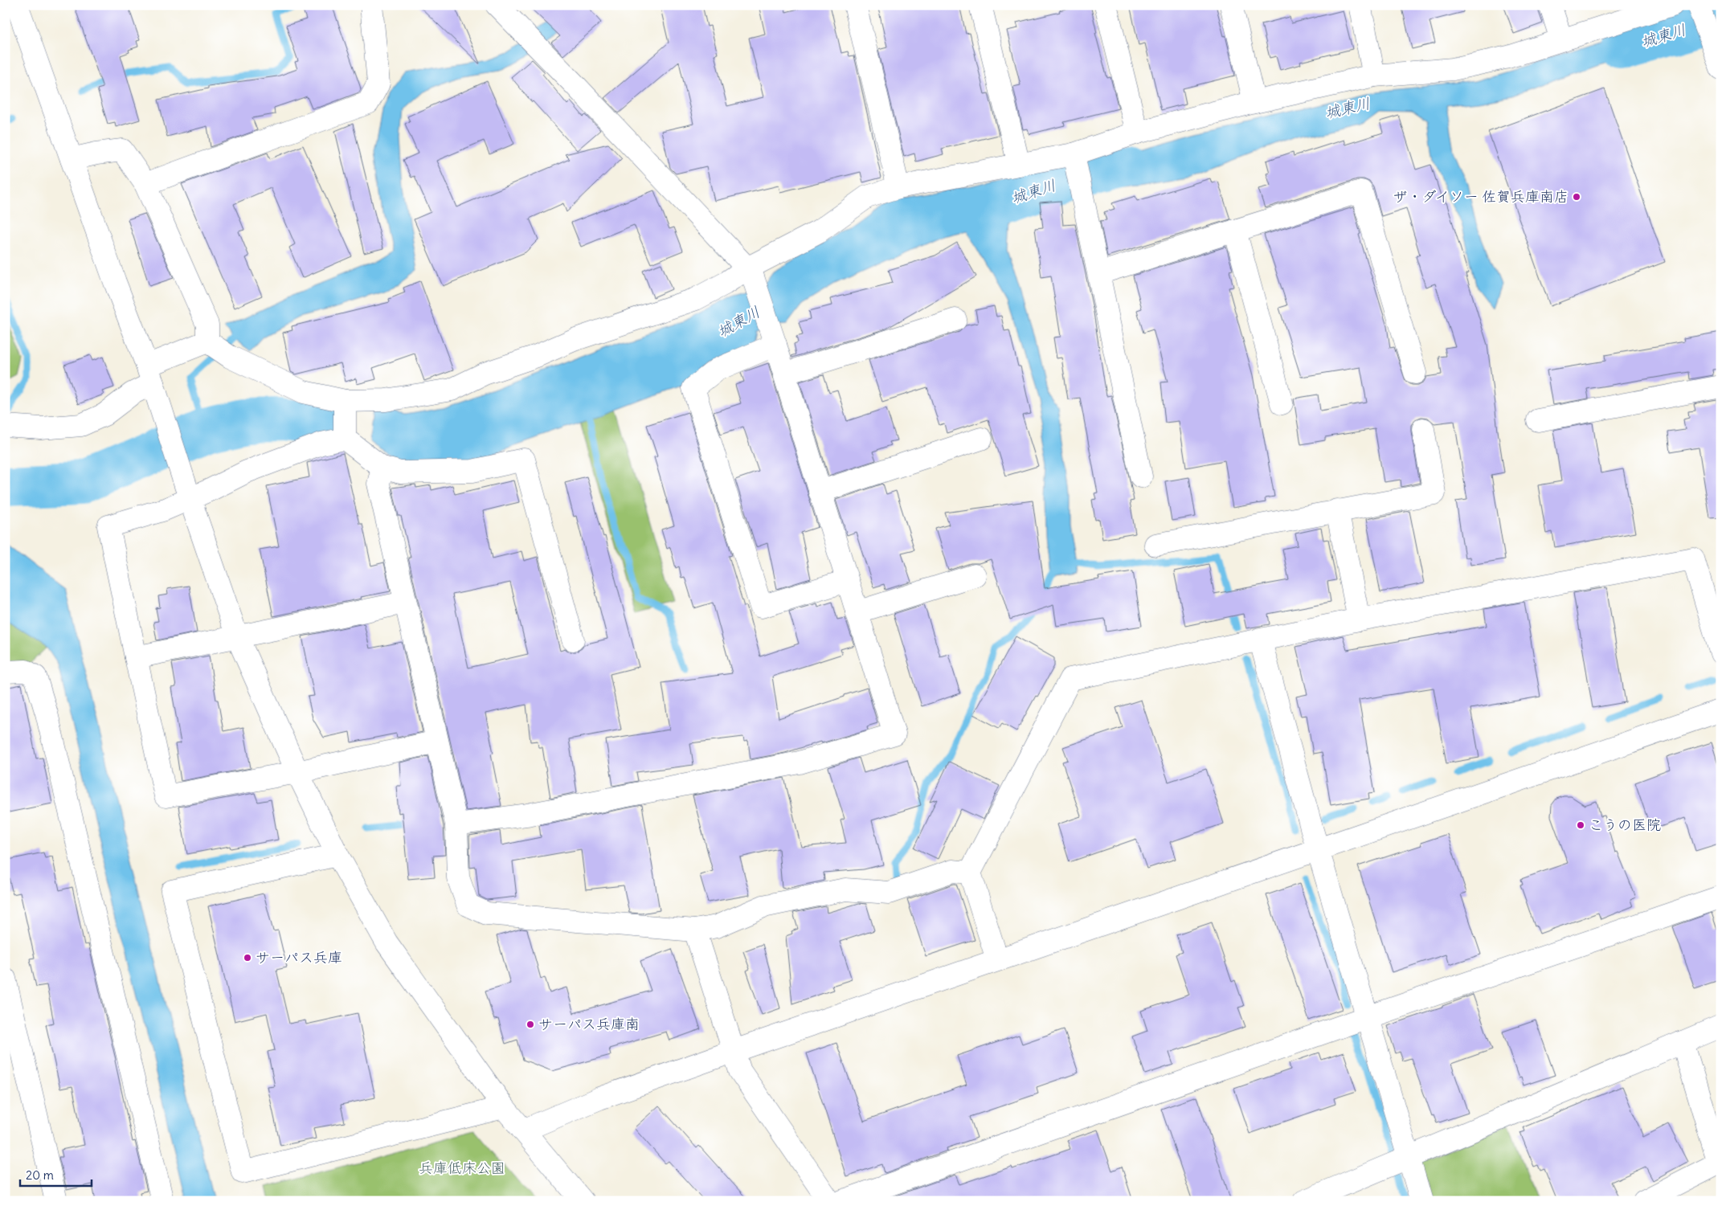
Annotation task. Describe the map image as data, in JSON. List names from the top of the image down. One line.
{"water":["城東川"],"parks":["兵庫低床公園"],"places":["ザ・ダイソー 佐賀兵庫南店","こうの医院","サーパス兵庫","サーパス兵庫南"],"scale_bar":"20 m"}
